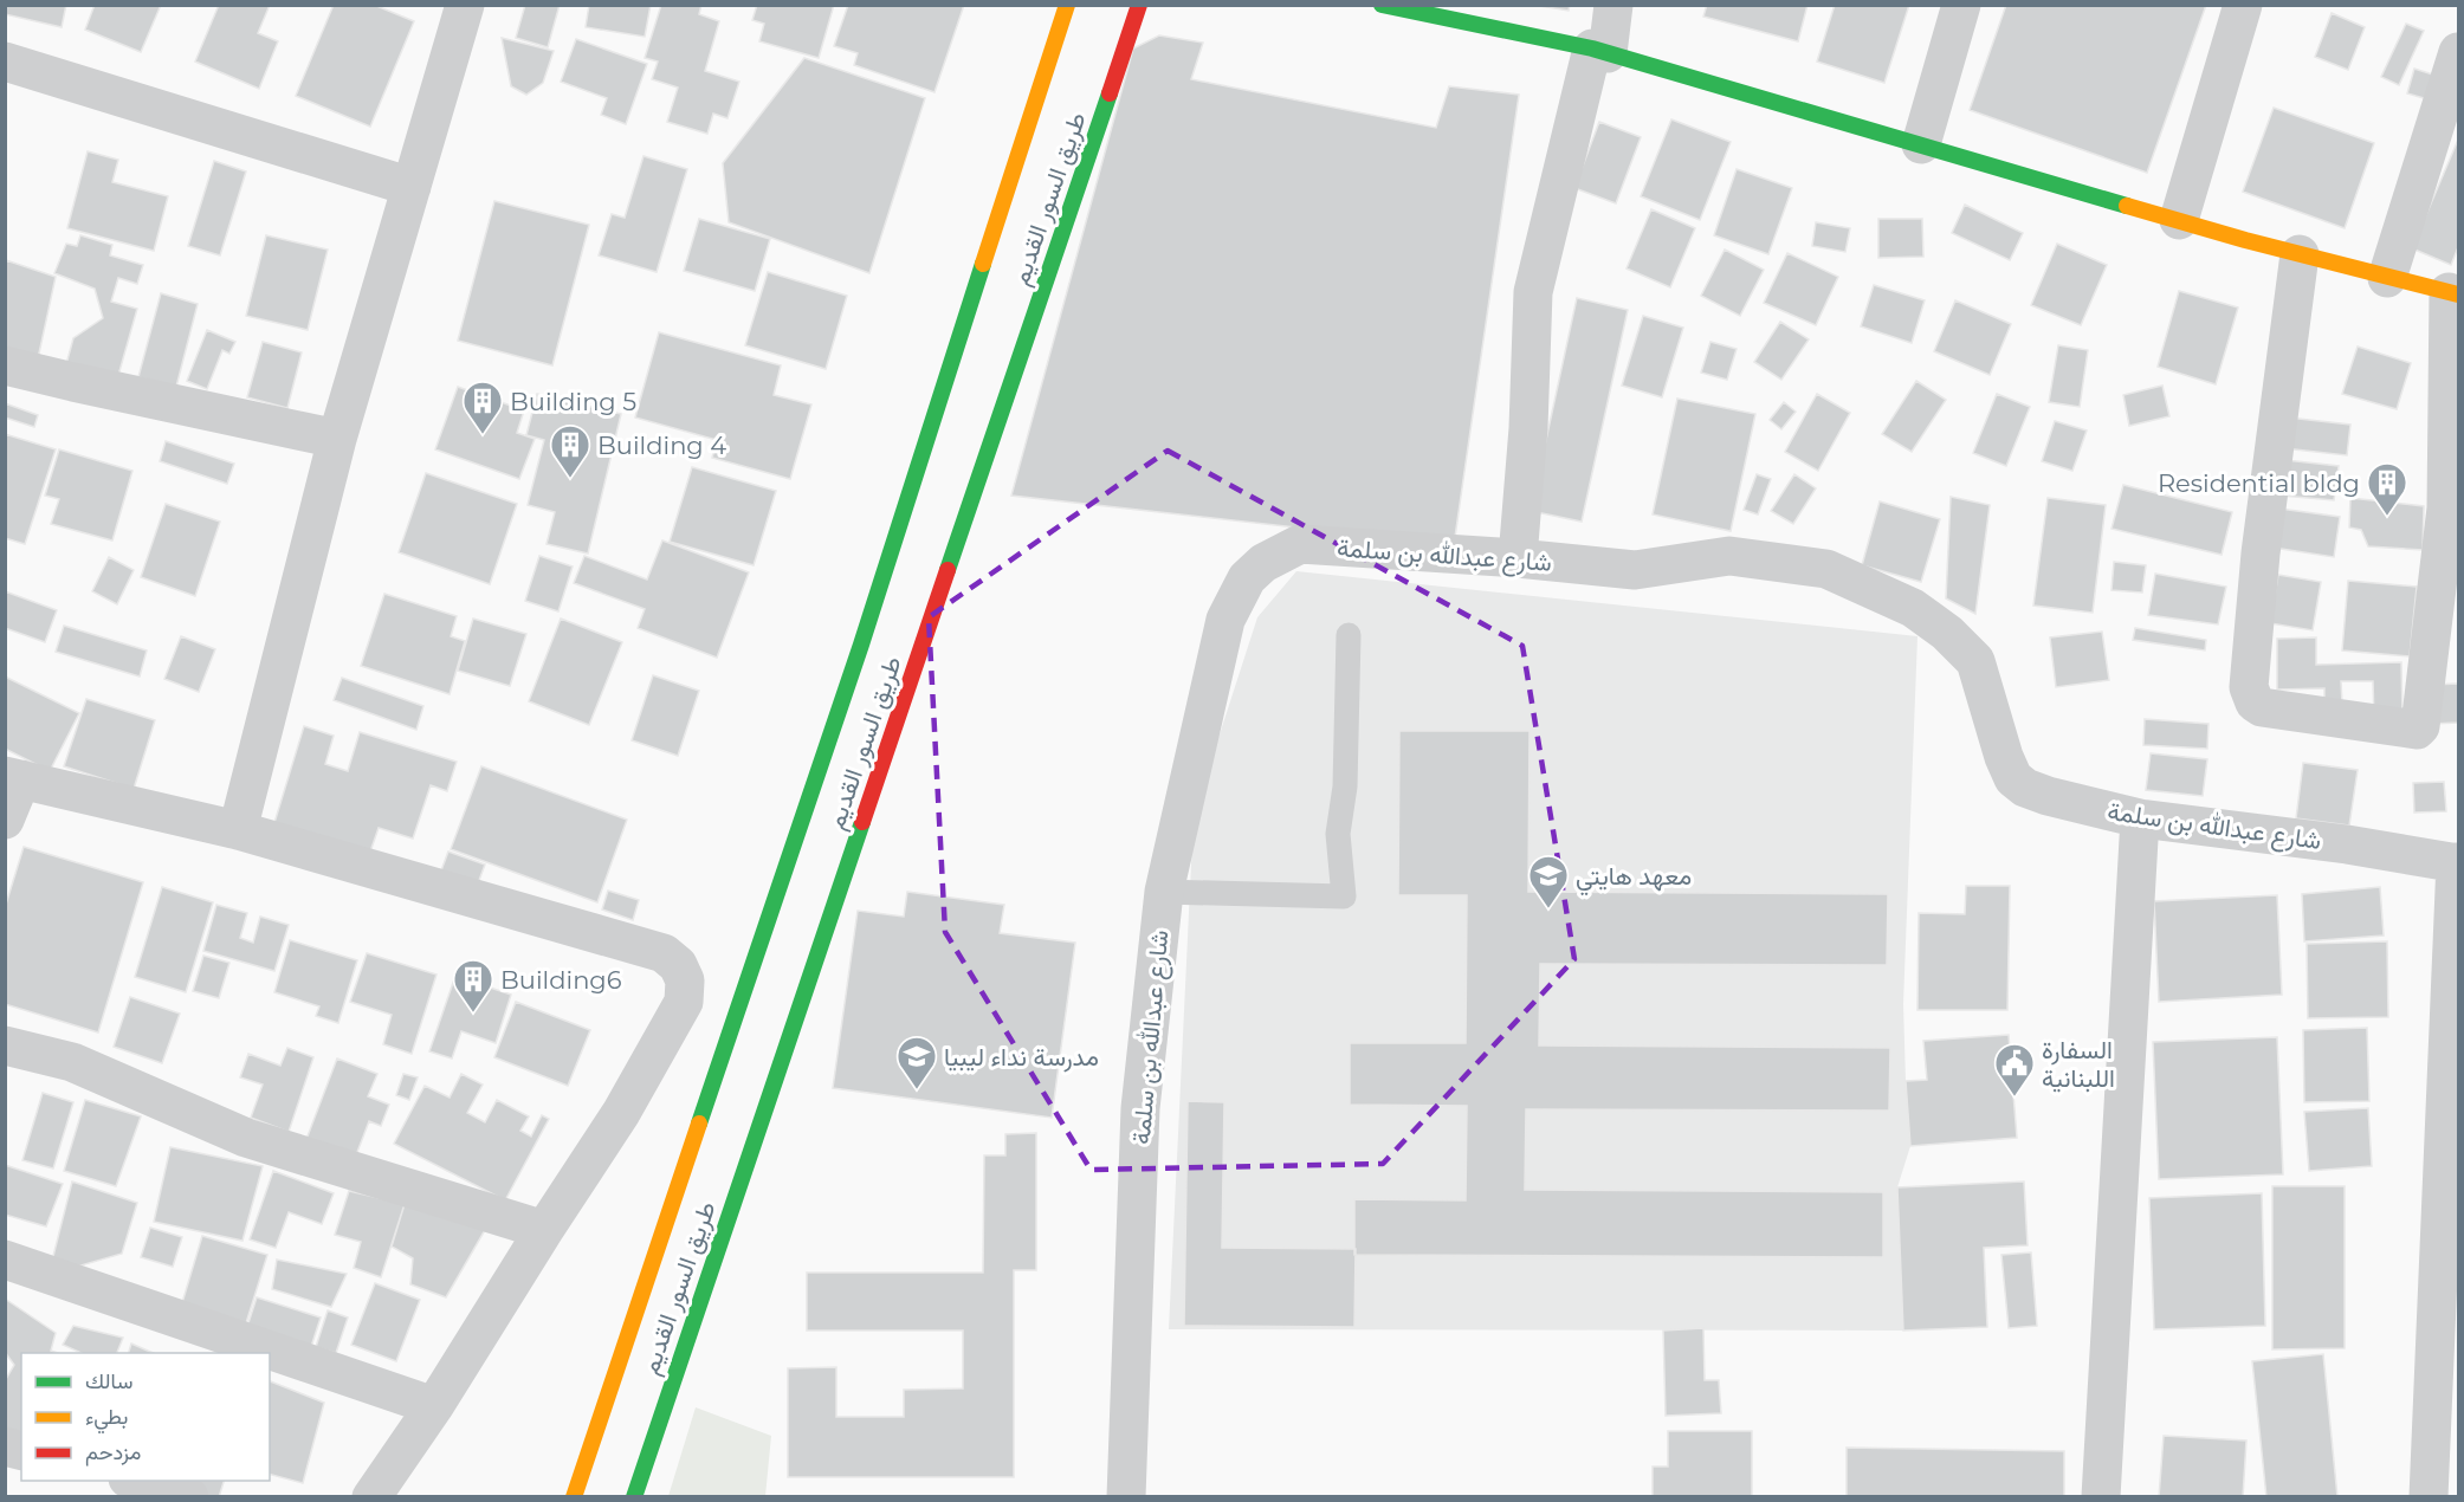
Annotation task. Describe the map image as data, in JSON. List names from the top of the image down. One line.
{"streets":{"main road":["طريق السور القديم"],"street":["شارع عبدالله بن سلمة"]},"places":{"building":["Building 5","Building 4","Residential bldg","Building6"],"school or university":["معهد هايتي","مدرسة نداء ليبيا"],"public building":["السفارة اللبنانية"]},"legend":["سالك","بطيء","مزدحم"]}
